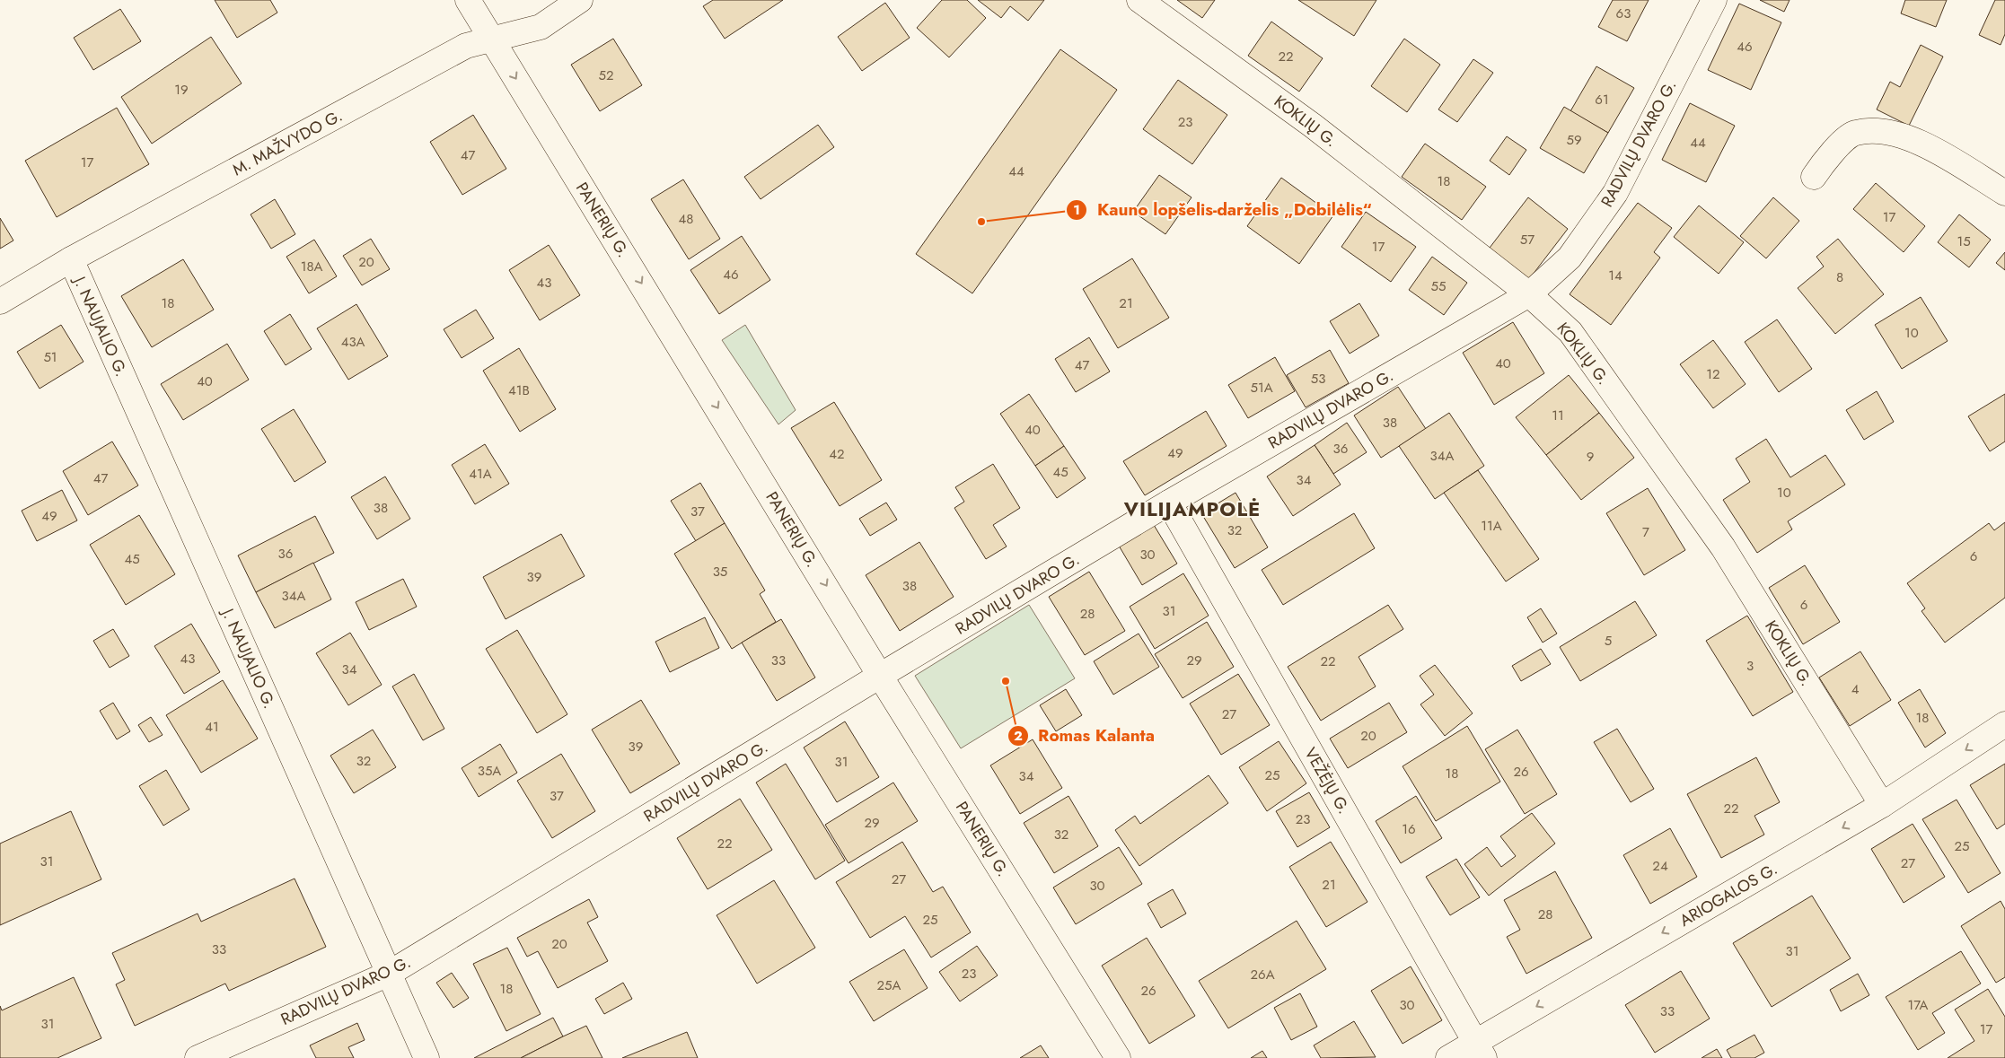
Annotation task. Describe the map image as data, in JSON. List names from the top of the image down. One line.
{"streets":{"street":["KOKLIŲ G.","M. MAŽVYDO G.","RADVILŲ DVARO G.","PANERIŲ G.","J. NAUJALIO G.","VEŽĖJŲ G.","ARIOGALOS G."]},"crossings":[["KOKLIŲ G.","RADVILŲ DVARO G."],["KOKLIŲ G.","ARIOGALOS G."],["M. MAŽVYDO G.","PANERIŲ G."],["M. MAŽVYDO G.","J. NAUJALIO G."],["RADVILŲ DVARO G.","PANERIŲ G."],["RADVILŲ DVARO G.","J. NAUJALIO G."],["RADVILŲ DVARO G.","VEŽĖJŲ G."],["VEŽĖJŲ G.","ARIOGALOS G."]],"one_way":["PANERIŲ G.","ARIOGALOS G."],"districts":["VILIJAMPOLĖ"],"places":["Kauno lopšelis-darželis „Dobilėlis“","Romas Kalanta"],"house_numbers":["63","46","22","52","19","61","23","59","44","47","17","44","18","17","48","57","15","17","20","18A","46","14","8","43","55","18","21","10","43A","51","40","47","12","53","40","51A","41B","11","38","40","36","49","42","34A","9","45","41A","47","34","10","38","37","49","11A","32","7","36","30","6","45","35","39","38","34A","6","31","28","5","43","33","29","22","3","34","4","27","18","41","20","39","32","31","35A","26","18","25","34","37","22","23","29","16","32","22","25","31","27","24","27","21","30","28","25","20","33","31","23","26A","25A","18","26","30","17A","33","31","17"]}
